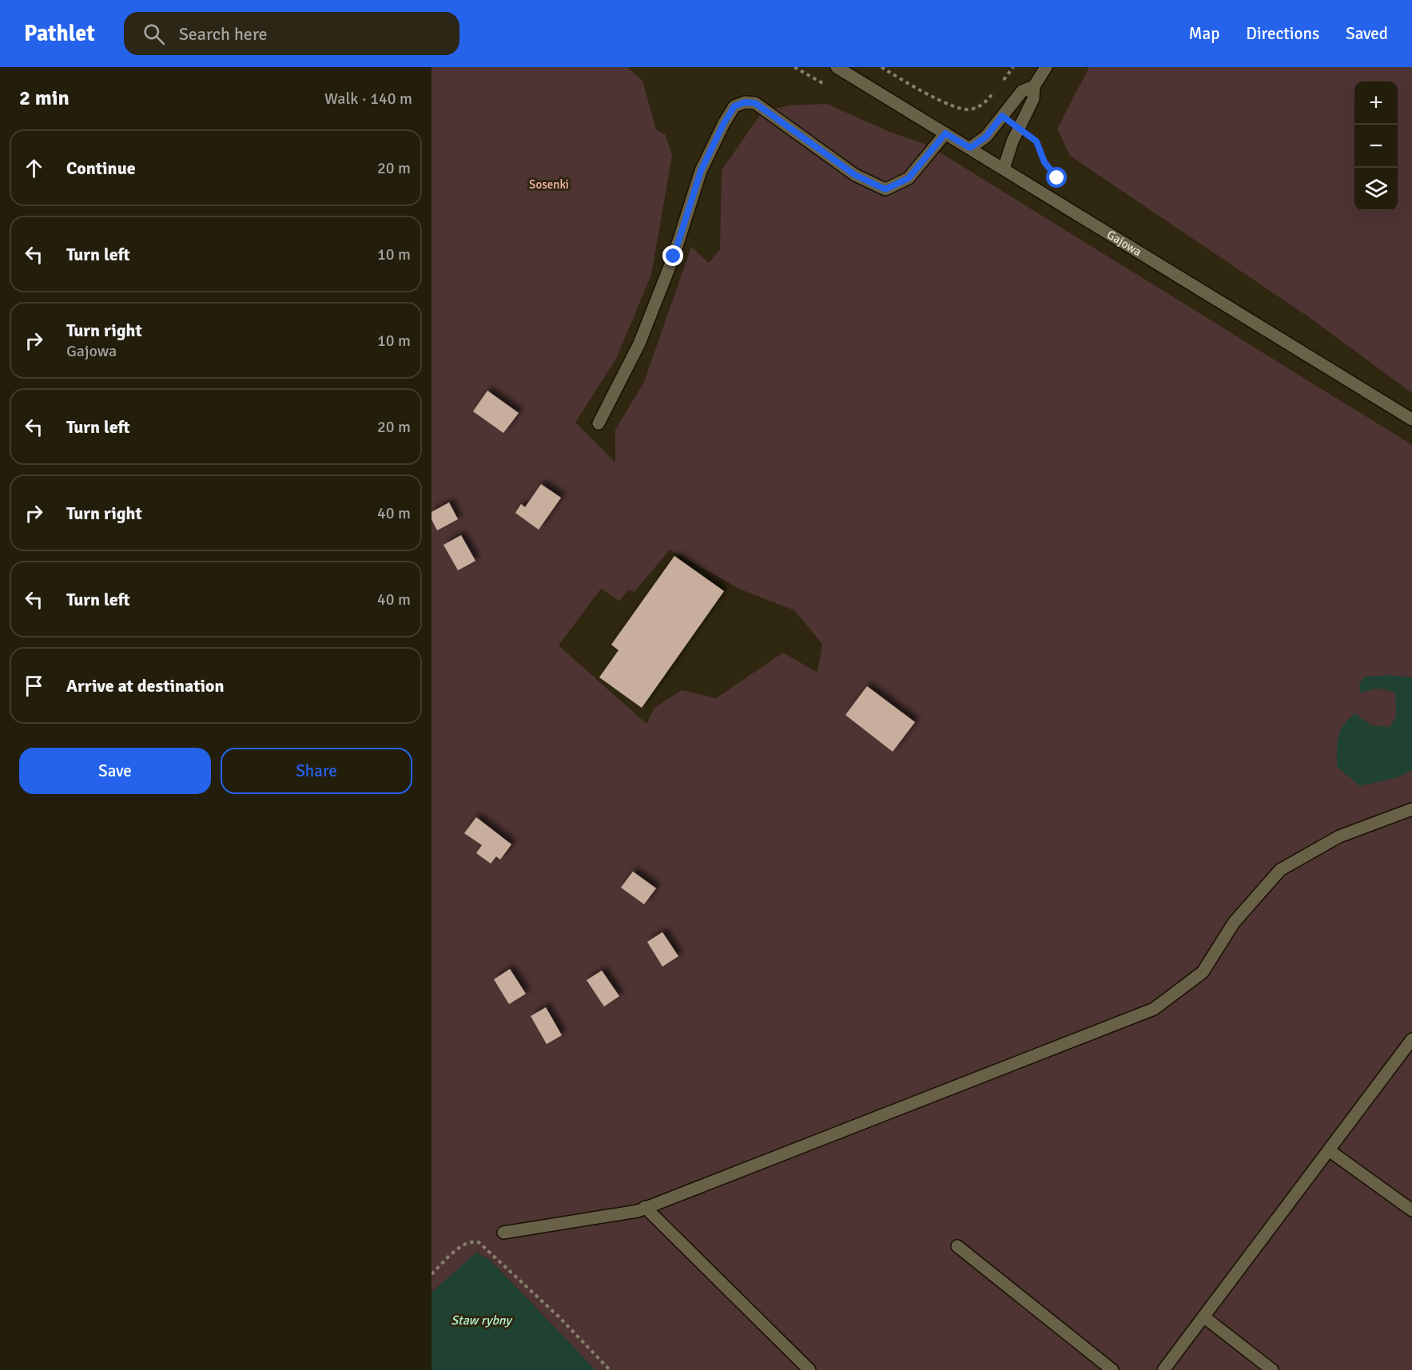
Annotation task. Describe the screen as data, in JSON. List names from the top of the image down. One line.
{"streets":{"street":["Gajowa"]},"water":["Staw rybny"],"parks":["Sosenki"],"page":{"header":"Pathlet","search":"Search here","nav":["Map","Directions","Saved"],"heading":["2 min","Walk · 140 m"],"map_buttons":["+","−"],"list":[["Continue","20 m"],["Turn left","10 m"],["Turn right","Gajowa","10 m"],["Turn left","20 m"],["Turn right","40 m"],["Turn left","40 m"],"Arrive at destination"],"buttons":["Save","Share"]}}
